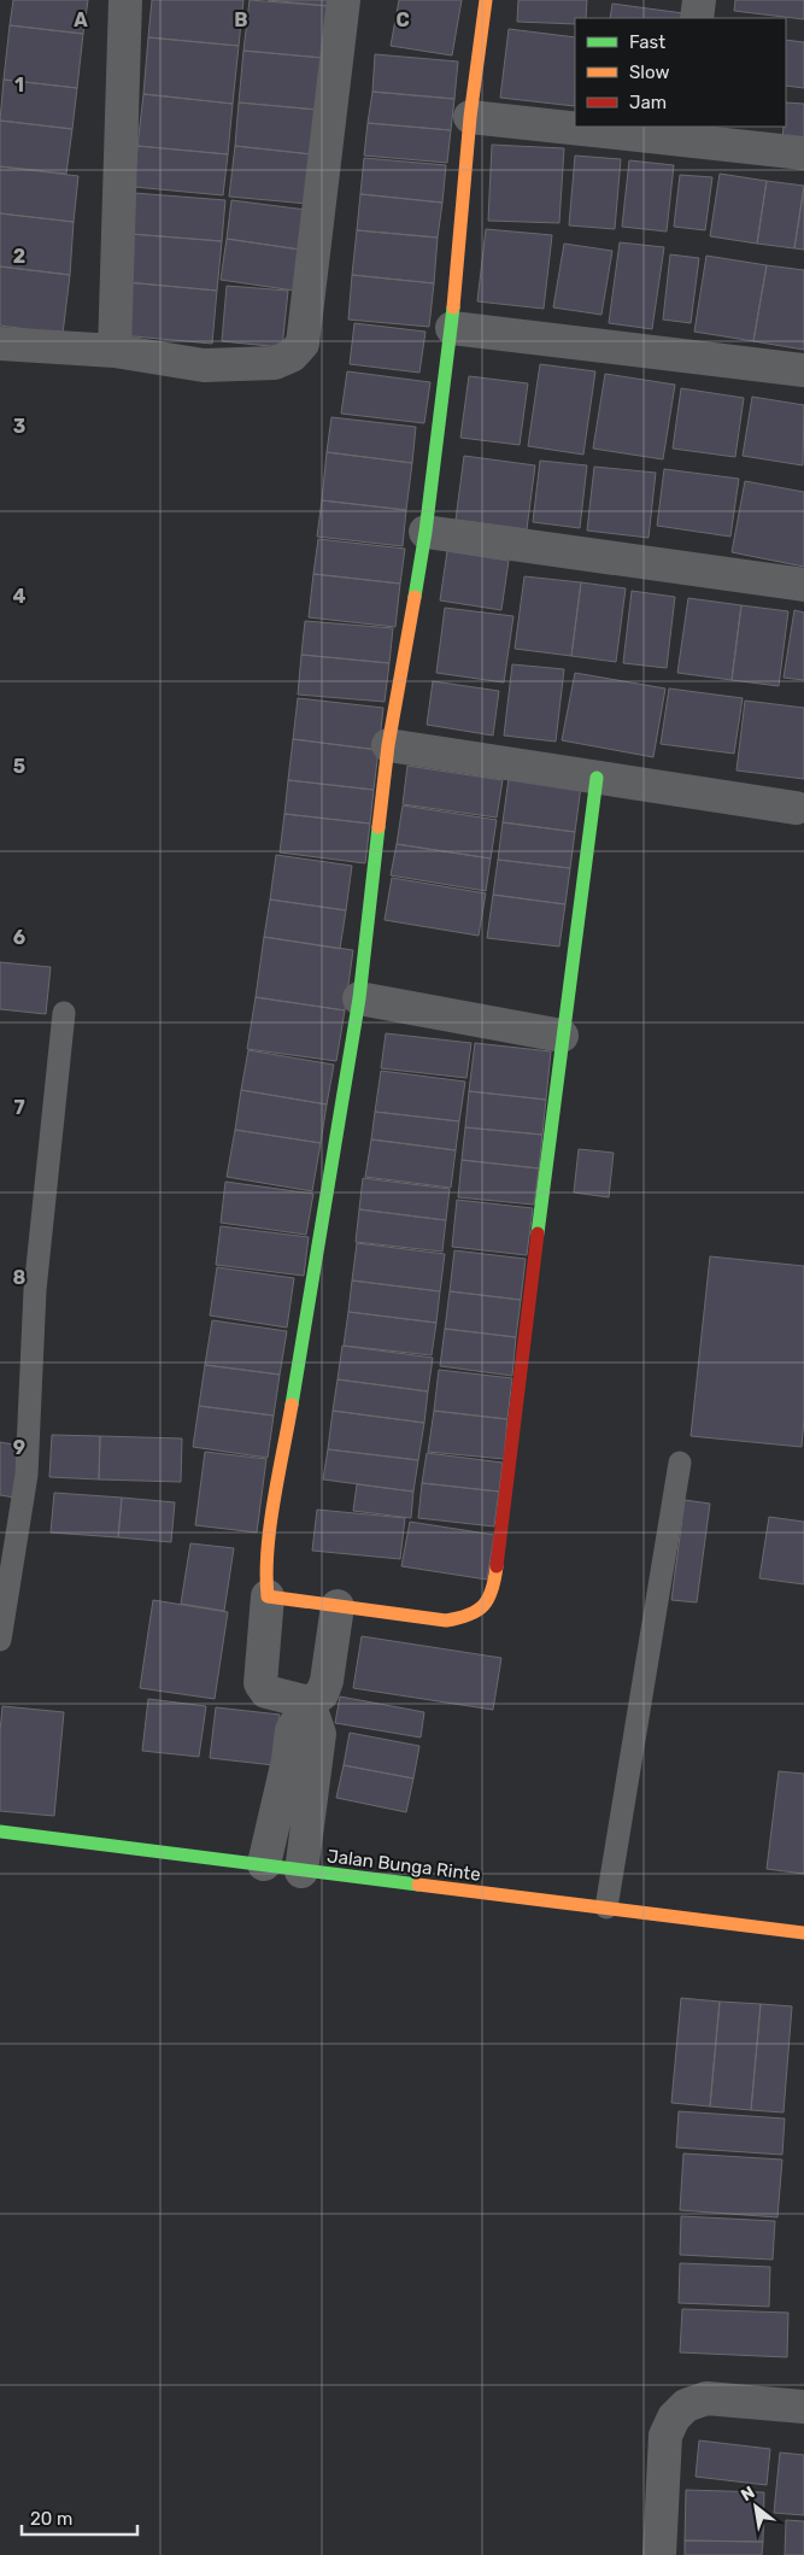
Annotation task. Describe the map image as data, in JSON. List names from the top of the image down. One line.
{"streets":{"street":["Jalan Bunga Rinte"]},"legend":["Fast","Slow","Jam"],"scale_bar":"20 m","north":"top left","grid":{"columns":["A","B","C"],"rows":["1","2","3","4","5","6","7","8","9"]}}
